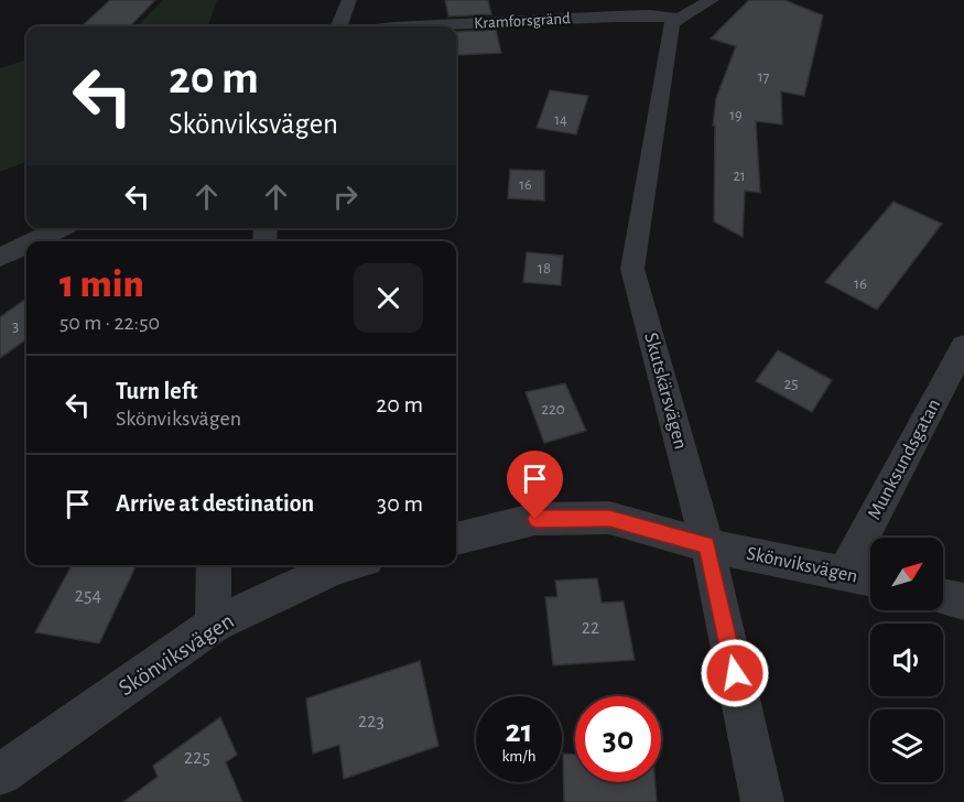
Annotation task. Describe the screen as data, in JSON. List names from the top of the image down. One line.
{"streets":{"street":["Kramforsgränd","Skutskärsvägen","Munksundsgatan","Skönviksvägen"]},"crossings":[["Kramforsgränd","Skutskärsvägen"],["Skutskärsvägen","Skönviksvägen"],["Munksundsgatan","Skönviksvägen"]],"house_numbers":["17","19","14","21","16","18","16","3","25","220","254","22","223","225"],"north":"top right","page":{"turn":["20 m","Skönviksvägen"],"heading":["1 min","50 m · 22:50"],"list":[{"name":"Turn left","note":"Skönviksvägen","value":"20 m"},{"name":"Arrive at destination","value":"30 m"}],"speed":"21 km/h","limit":"30"}}
